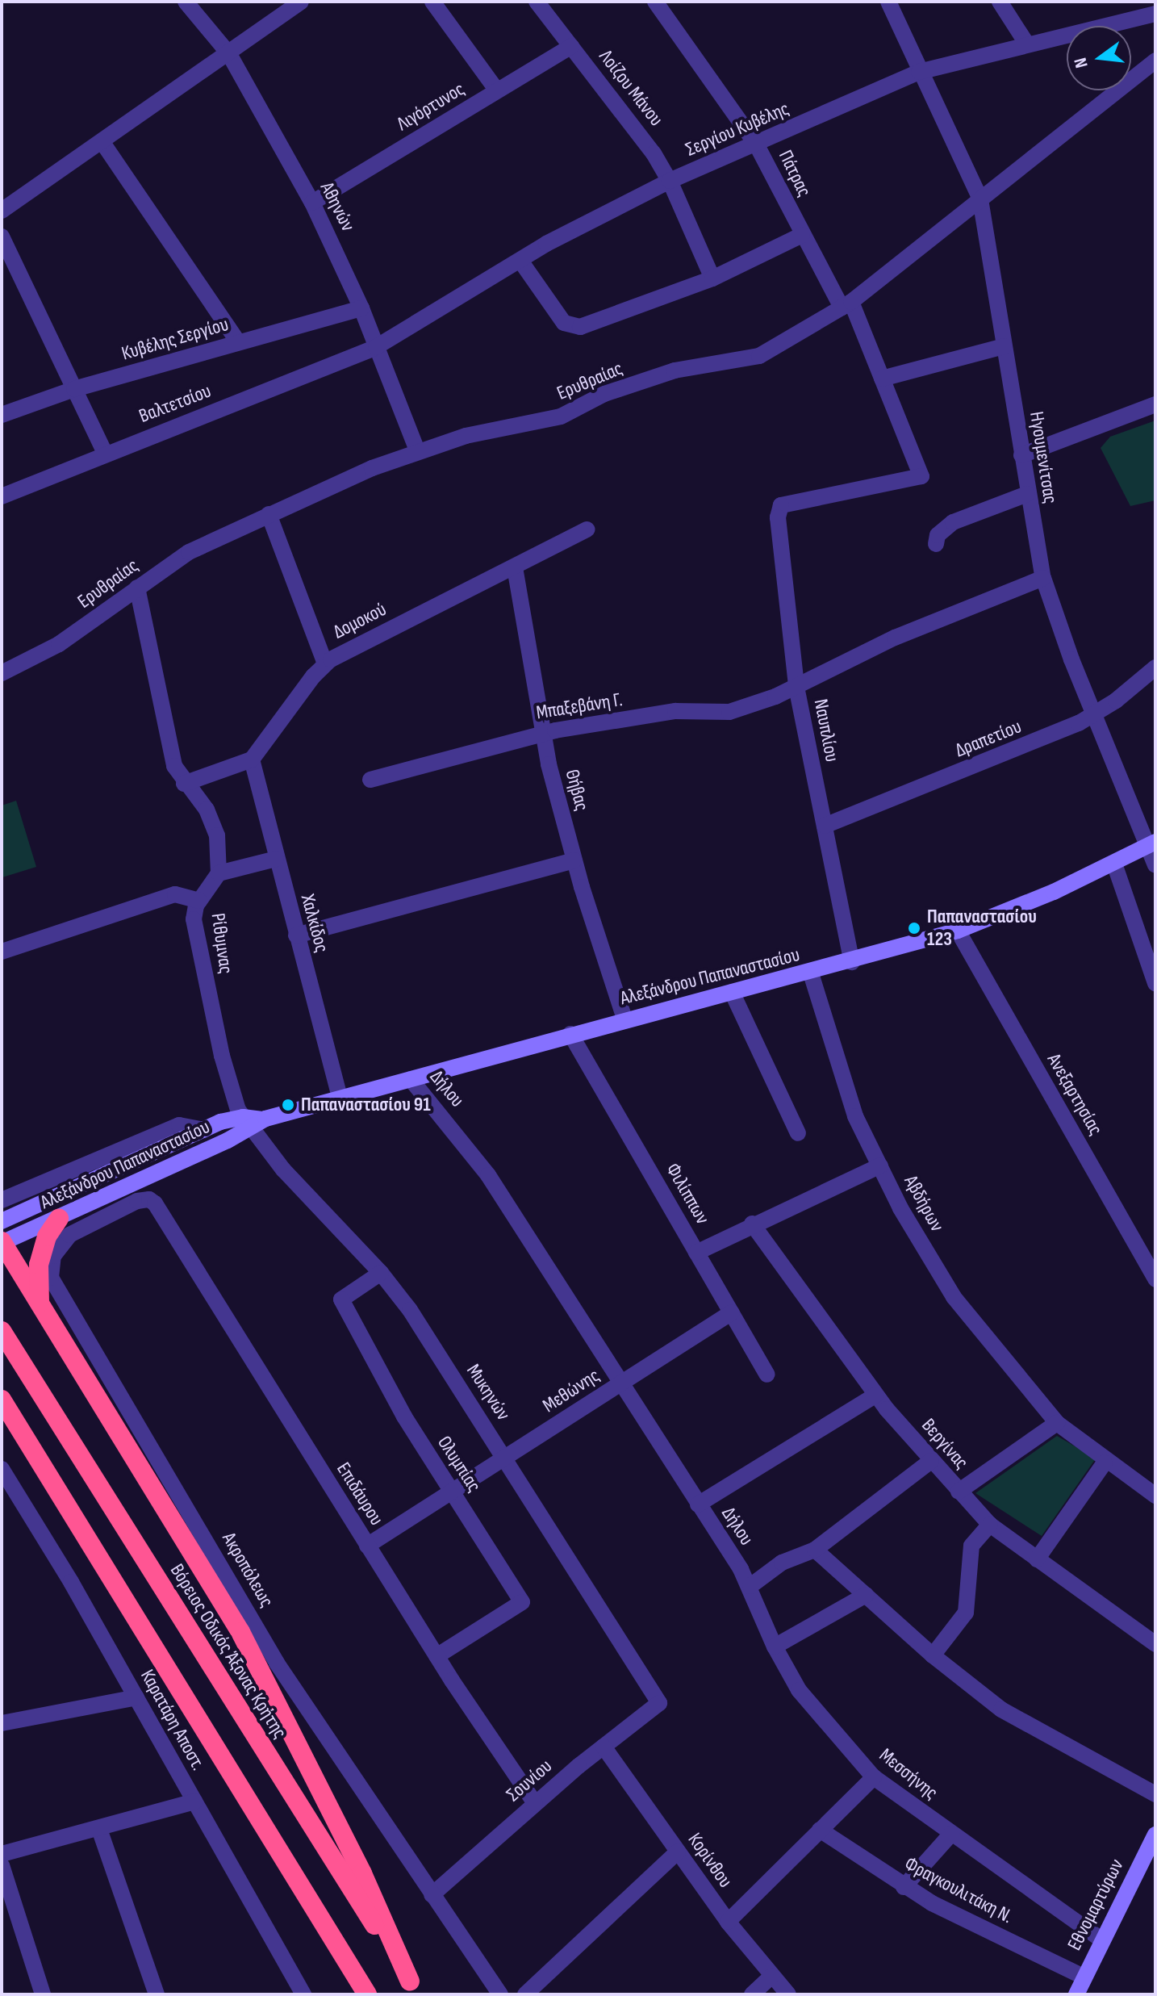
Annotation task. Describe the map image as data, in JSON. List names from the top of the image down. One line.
{"streets":{"highway":["Βόρειος Οδικός Άξονας Κρήτης"],"main road":["Αλεξάνδρου Παπαναστασίου","Εθνομαρτύρων"],"street":["Λοίζου Μάνου","Λιγόρτυνος","Σεργίου Κυβέλης","Πάτρας","Αθηνών","Κυβέλης Σεργίου","Ερυθραίας","Βαλτετσίου","Ηγουμενίτσας","Δομοκού","Μπαξεβάνη Γ.","Ναυπλίου","Δραπετίου","Θήβας","Χαλκίδος","Ρίθυμνας","Δήλου","Ανεξαρτησίας","Φιλίππων","Αβδήρων","Μεθώνης","Μυκηνών","Βεργίνας","Ολυμπίας","Επιδάυρου","Ακροπόλεως","Καρατάρη Αποστ.","Μεσσήνης","Σουνίου","Κορίνθου","Φραγκουλιτάκη Ν."]},"crossings":[["Λοίζου Μάνου","Λιγόρτυνος"],["Λοίζου Μάνου","Σεργίου Κυβέλης"],["Λιγόρτυνος","Αθηνών"],["Σεργίου Κυβέλης","Πάτρας"],["Σεργίου Κυβέλης","Αθηνών"],["Σεργίου Κυβέλης","Βαλτετσίου"],["Σεργίου Κυβέλης","Ηγουμενίτσας"],["Πάτρας","Ερυθραίας"],["Πάτρας","Ναυπλίου"],["Αθηνών","Κυβέλης Σεργίου"],["Αθηνών","Ερυθραίας"],["Αθηνών","Βαλτετσίου"],["Ερυθραίας","Ηγουμενίτσας"],["Ηγουμενίτσας","Μπαξεβάνη Γ."],["Ηγουμενίτσας","Δραπετίου"],["Ηγουμενίτσας","Αλεξάνδρου Παπαναστασίου"],["Δομοκού","Θήβας"],["Δομοκού","Χαλκίδος"],["Μπαξεβάνη Γ.","Ναυπλίου"],["Μπαξεβάνη Γ.","Θήβας"],["Ναυπλίου","Δραπετίου"],["Ναυπλίου","Αλεξάνδρου Παπαναστασίου"],["Θήβας","Αλεξάνδρου Παπαναστασίου"],["Χαλκίδος","Αλεξάνδρου Παπαναστασίου"],["Ρίθυμνας","Αλεξάνδρου Παπαναστασίου"],["Ρίθυμνας","Μυκηνών"],["Αλεξάνδρου Παπαναστασίου","Δήλου"],["Αλεξάνδρου Παπαναστασίου","Ανεξαρτησίας"],["Αλεξάνδρου Παπαναστασίου","Φιλίππων"],["Αλεξάνδρου Παπαναστασίου","Αβδήρων"],["Αλεξάνδρου Παπαναστασίου","Μυκηνών"],["Δήλου","Μεθώνης"],["Δήλου","Μεσσήνης"],["Φιλίππων","Μεθώνης"],["Μεθώνης","Μυκηνών"],["Μεθώνης","Ολυμπίας"],["Μεθώνης","Επιδάυρου"],["Μυκηνών","Ολυμπίας"],["Μυκηνών","Σουνίου"],["Ολυμπίας","Επιδάυρου"],["Επιδάυρου","Ακροπόλεως"],["Επιδάυρου","Σουνίου"],["Ακροπόλεως","Σουνίου"],["Μεσσήνης","Εθνομαρτύρων"],["Σουνίου","Κορίνθου"],["Φραγκουλιτάκη Ν.","Εθνομαρτύρων"]],"places":["Παπαναστασίου 123","Παπαναστασίου 91"],"north":"left"}
